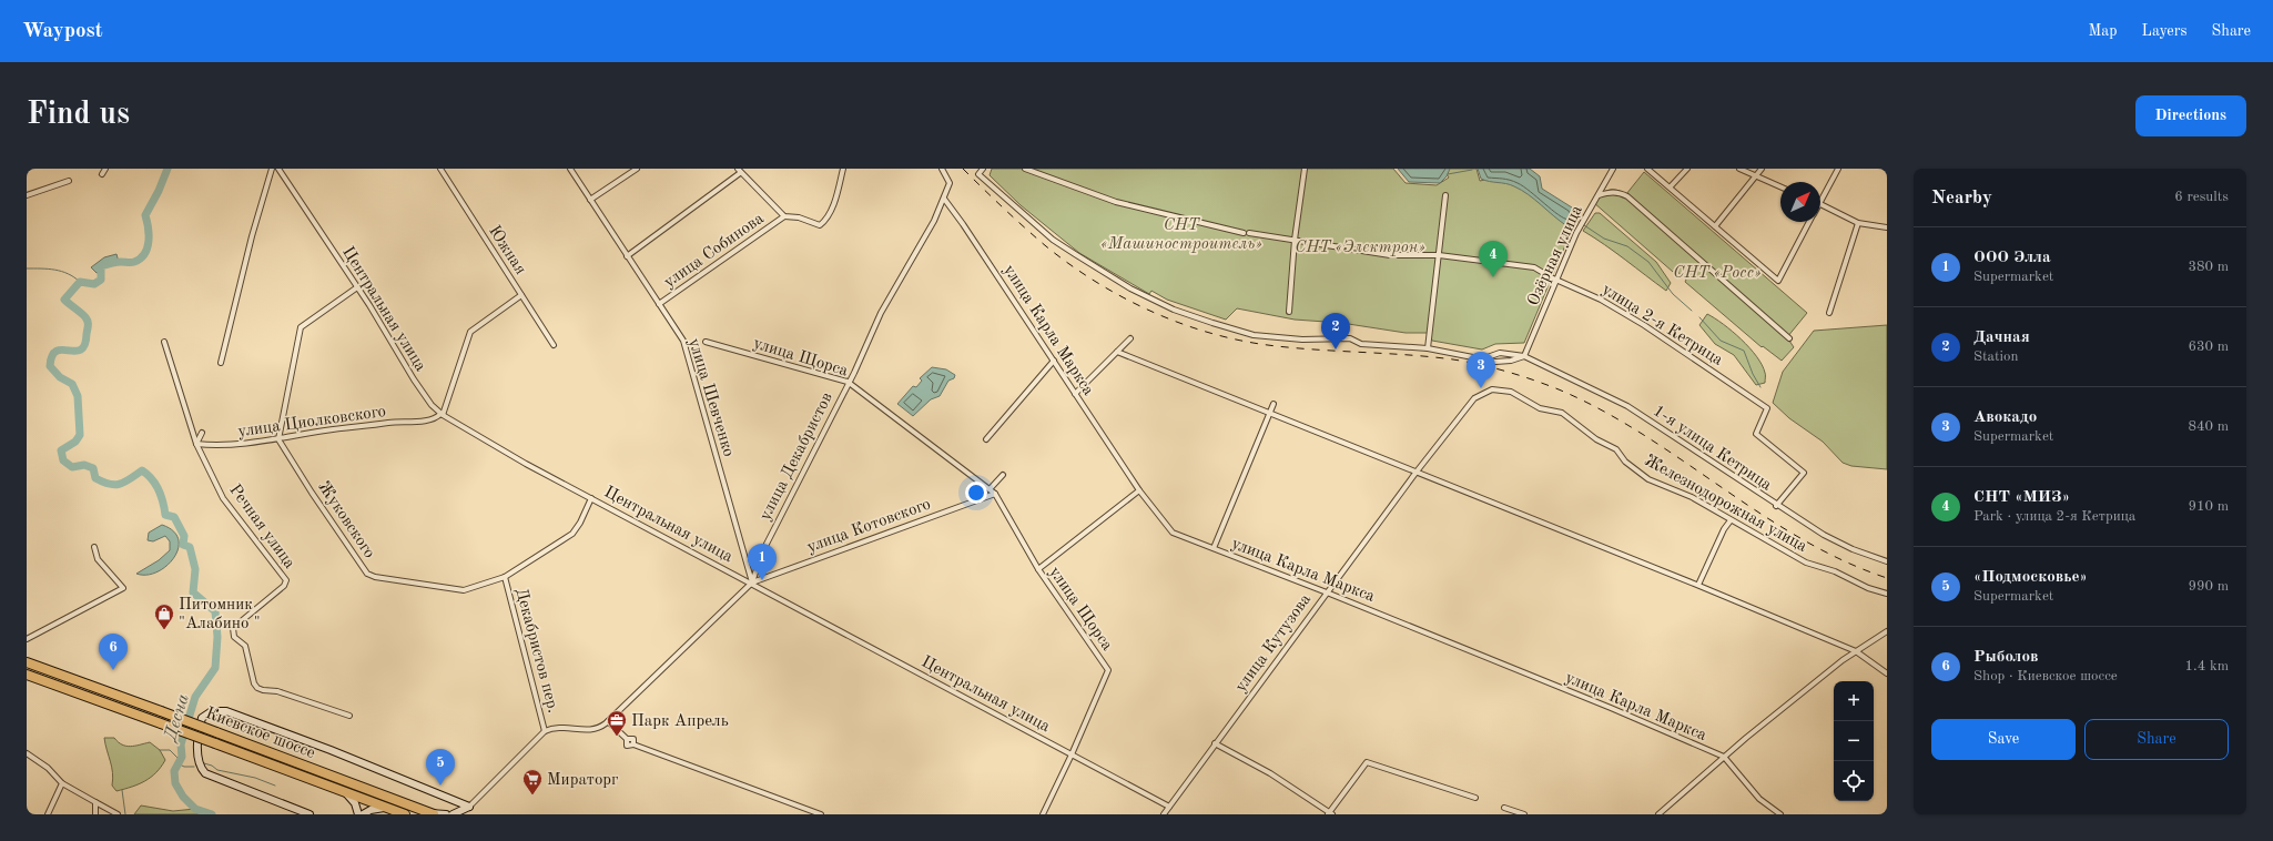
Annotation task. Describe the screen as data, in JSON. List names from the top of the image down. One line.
{"streets":{"highway":["Киевское шоссе"],"street":["Южная","улица Собинова","Озёрная улица","Центральная улица","улица 2-я Кетрица","улица Карла Маркса","улица Щорса","улица Шевченко","улица Циолковского","1-я улица Кетрица","улица Декабристов","Железнодорожная улица","Жуковского","улица Котовского","Речная улица","улица Кутузова","Декабристов пер."]},"crossings":[["улица Собинова","улица Шевченко"],["Озёрная улица","улица 2-я Кетрица"],["Озёрная улица","1-я улица Кетрица"],["Центральная улица","улица Щорса"],["Центральная улица","улица Шевченко"],["Центральная улица","улица Циолковского"],["Центральная улица","улица Декабристов"],["Центральная улица","Жуковского"],["Центральная улица","улица Котовского"],["Центральная улица","улица Кутузова"],["улица 2-я Кетрица","1-я улица Кетрица"],["улица Карла Маркса","улица Декабристов"],["улица Карла Маркса","улица Кутузова"],["улица Щорса","улица Декабристов"],["улица Щорса","улица Котовского"],["улица Шевченко","улица Декабристов"],["улица Шевченко","улица Котовского"],["улица Циолковского","Жуковского"],["улица Циолковского","Речная улица"],["улица Декабристов","улица Котовского"],["улица Декабристов","Декабристов пер."],["Железнодорожная улица","улица Кутузова"],["Жуковского","Декабристов пер."]],"water":["Десна"],"parks":["СНТ «Машиностроитель»","СНТ «Электрон»","СНТ «Росс»"],"places":{"shop":["Питомник \"Алабино \""],"office":["Парк Апрель"],"supermarket":["Мираторг"]},"north":"top right","page":{"header":"Waypost","nav":["Map","Layers","Share"],"buttons":["Directions",["Save","Share"]],"title":"Find us","heading":["Nearby","6 results"],"list":[{"mark":"1","name":"ООО Элла","note":"Supermarket","value":"380 m"},{"mark":"2","name":"Дачная","note":"Station","value":"630 m"},{"mark":"3","name":"Авокадо","note":"Supermarket","value":"840 m"},{"mark":"4","name":"СНТ «МИЗ»","note":"Park · улица 2-я Кетрица","value":"910 m"},{"mark":"5","name":"«Подмосковье»","note":"Supermarket","value":"990 m"},{"mark":"6","name":"Рыболов","note":"Shop · Киевское шоссе","value":"1.4 km"}],"pins":["4","2","3","1","6","5"],"map_buttons":["+","−"]}}
